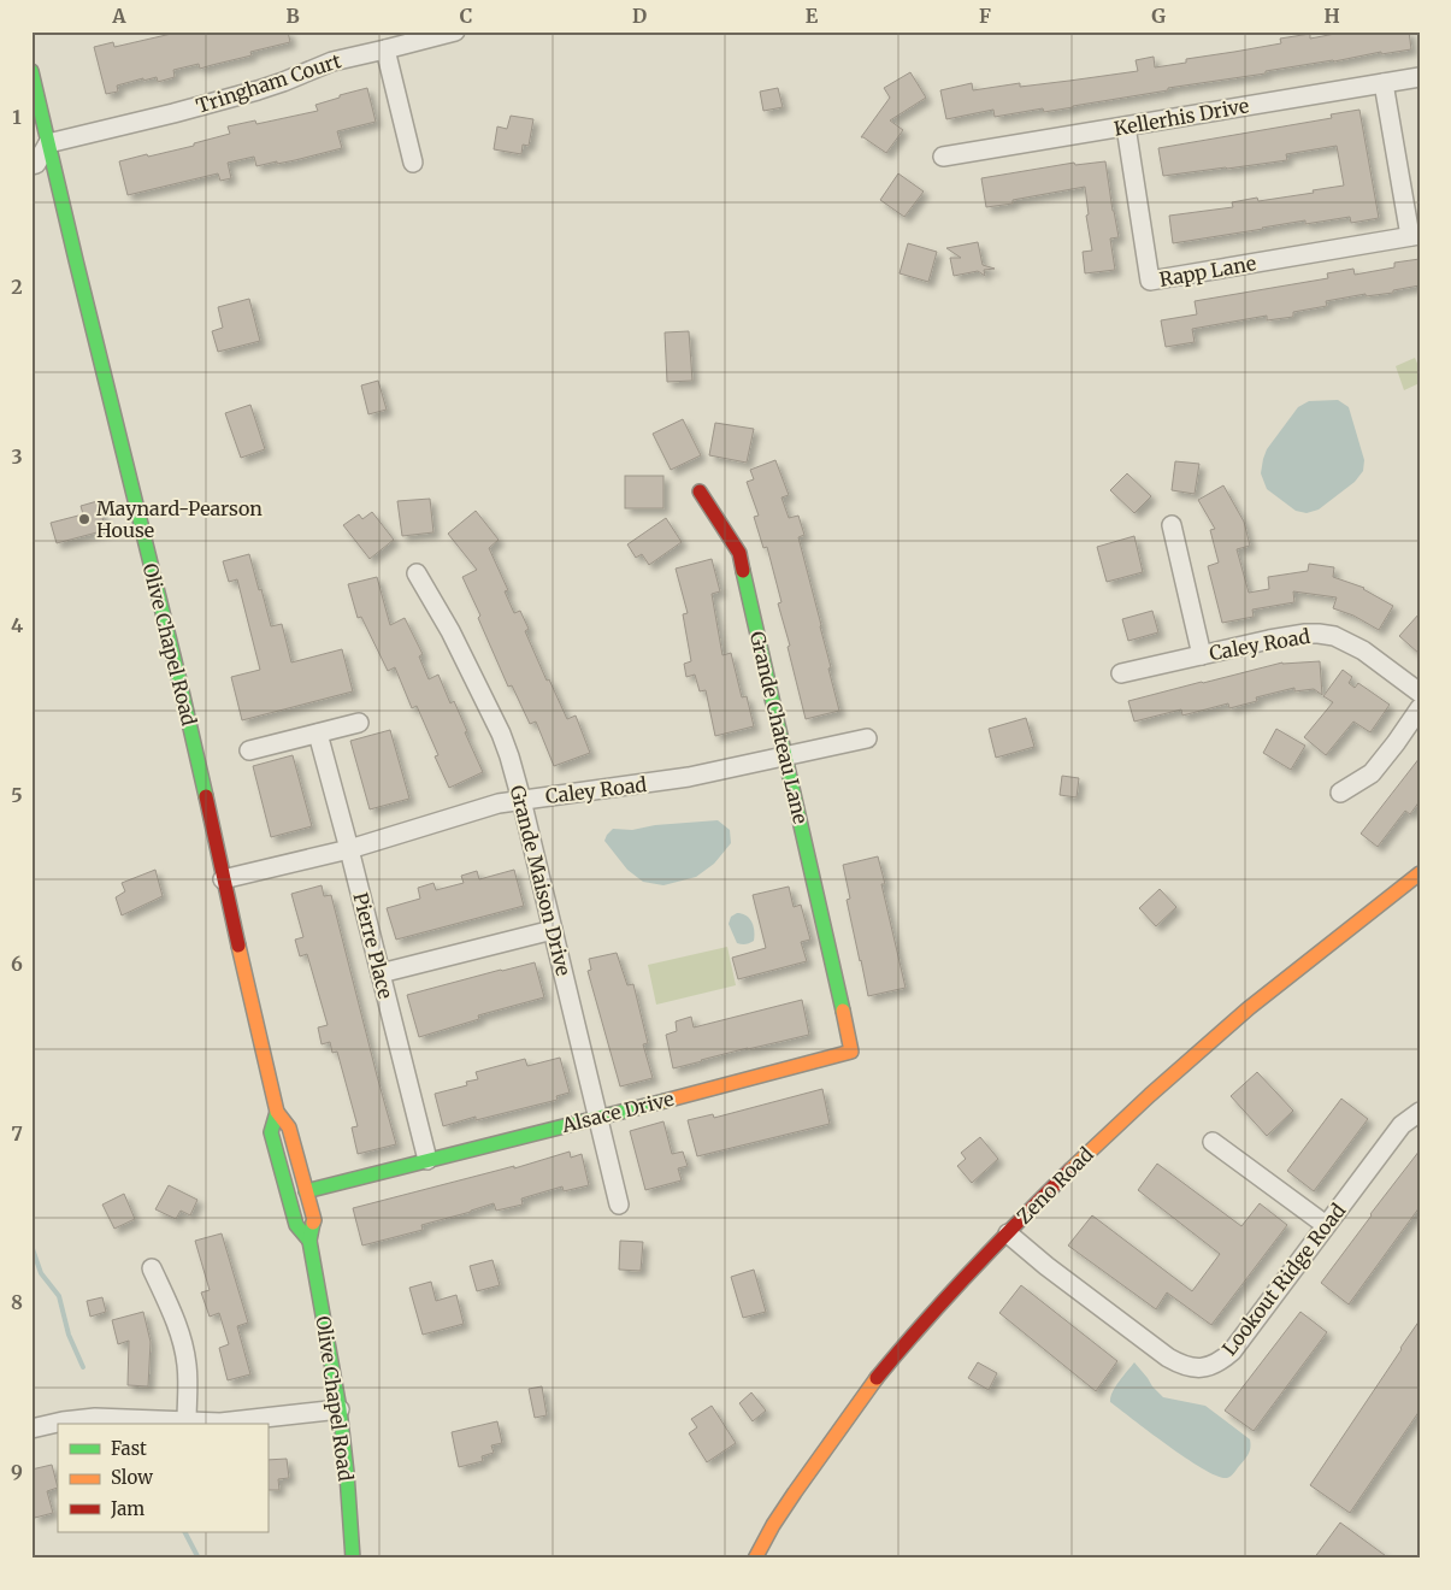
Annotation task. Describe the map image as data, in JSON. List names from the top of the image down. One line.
{"streets":{"street":["Tringham Court","Kellerhis Drive","Rapp Lane","Olive Chapel Road","Caley Road","Grande Chateau Lane","Grande Maison Drive","Pierre Place","Alsace Drive","Zeno Road","Lookout Ridge Road"]},"crossings":[["Tringham Court","Olive Chapel Road"],["Kellerhis Drive","Rapp Lane"],["Olive Chapel Road","Caley Road"],["Olive Chapel Road","Alsace Drive"],["Caley Road","Grande Chateau Lane"],["Caley Road","Grande Maison Drive"],["Caley Road","Pierre Place"],["Grande Chateau Lane","Alsace Drive"],["Grande Maison Drive","Alsace Drive"],["Pierre Place","Alsace Drive"],["Zeno Road","Lookout Ridge Road"]],"places":["Maynard-Pearson House"],"legend":["Fast","Slow","Jam"],"grid":{"columns":["A","B","C","D","E","F","G","H"],"rows":["1","2","3","4","5","6","7","8","9"]}}
